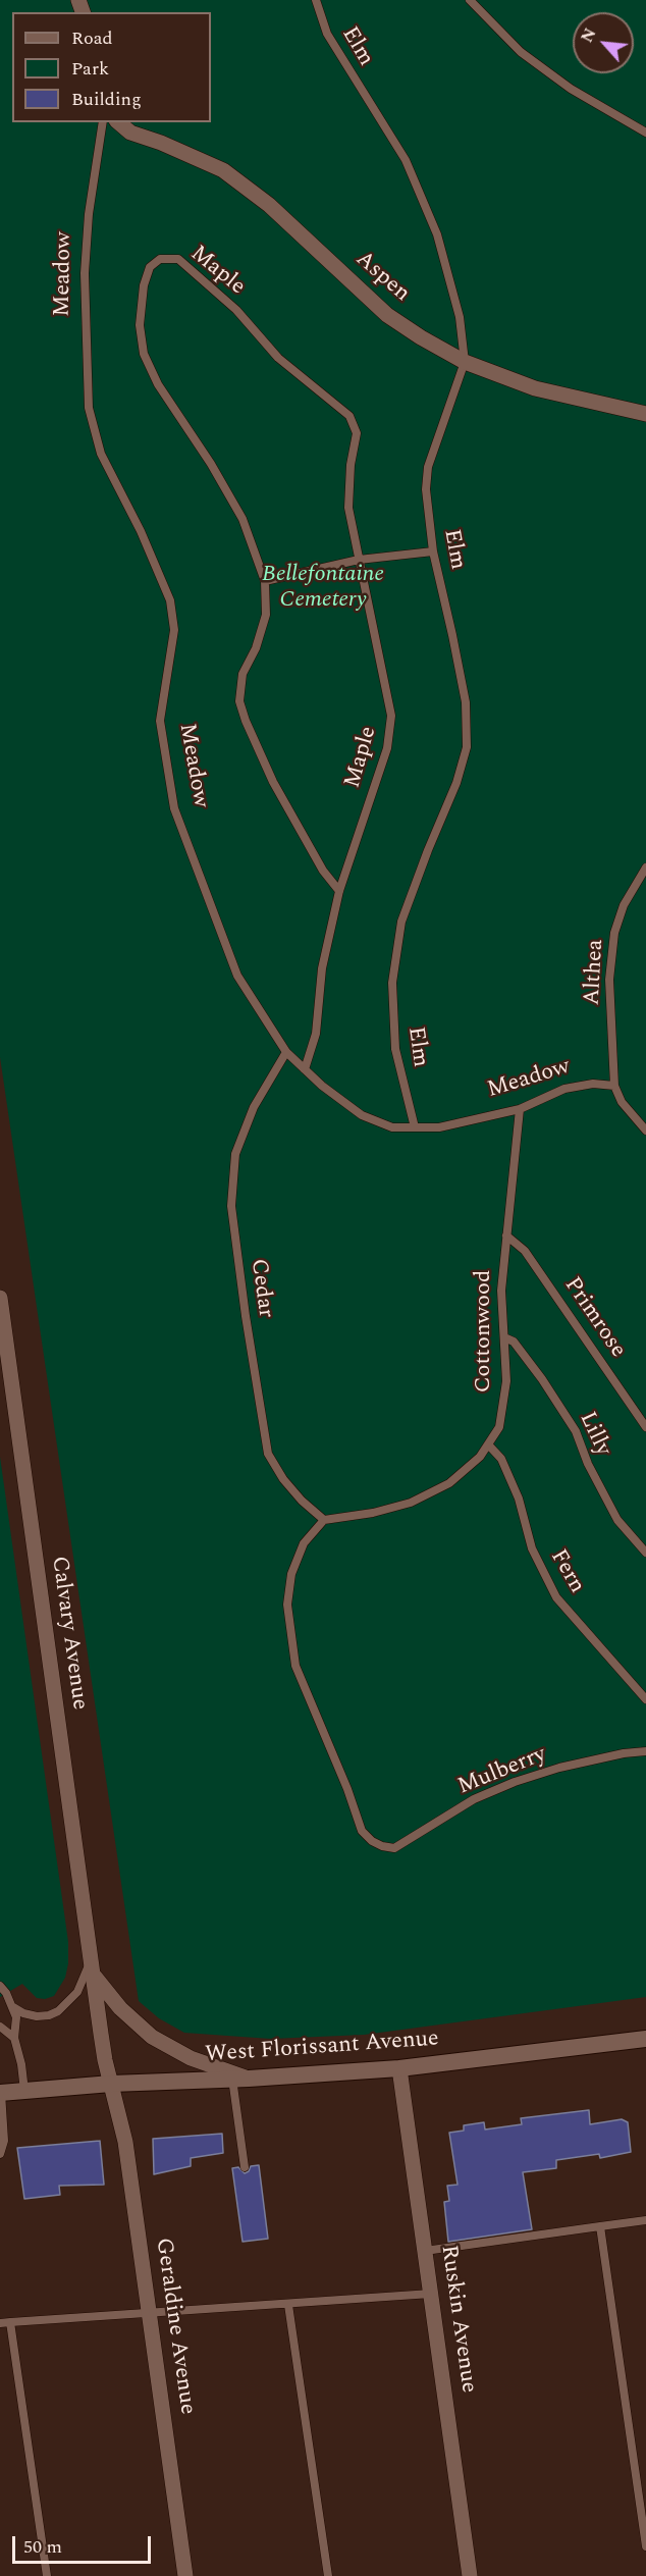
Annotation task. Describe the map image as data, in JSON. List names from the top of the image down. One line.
{"streets":{"main road":["West Florissant Avenue"],"street":["Aspen","Calvary Avenue","Ruskin Avenue","Geraldine Avenue"],"lane":["Elm","Maple","Meadow","Althea","Cedar","Primrose","Cottonwood","Lilly","Fern","Mulberry"]},"crossings":[["Elm","Meadow"],["Elm","Aspen"],["Maple","Meadow"],["Meadow","Althea"],["Meadow","Cedar"],["Meadow","Cottonwood"],["Cedar","Cottonwood"],["Cedar","Mulberry"],["Primrose","Cottonwood"],["Cottonwood","Lilly"],["Cottonwood","Fern"],["Cottonwood","Mulberry"],["Calvary Avenue","West Florissant Avenue"],["Calvary Avenue","Geraldine Avenue"],["West Florissant Avenue","Ruskin Avenue"],["West Florissant Avenue","Geraldine Avenue"]],"parks":["Bellefontaine Cemetery"],"legend":["Road","Park","Building"],"scale_bar":"50 m","north":"top left"}
